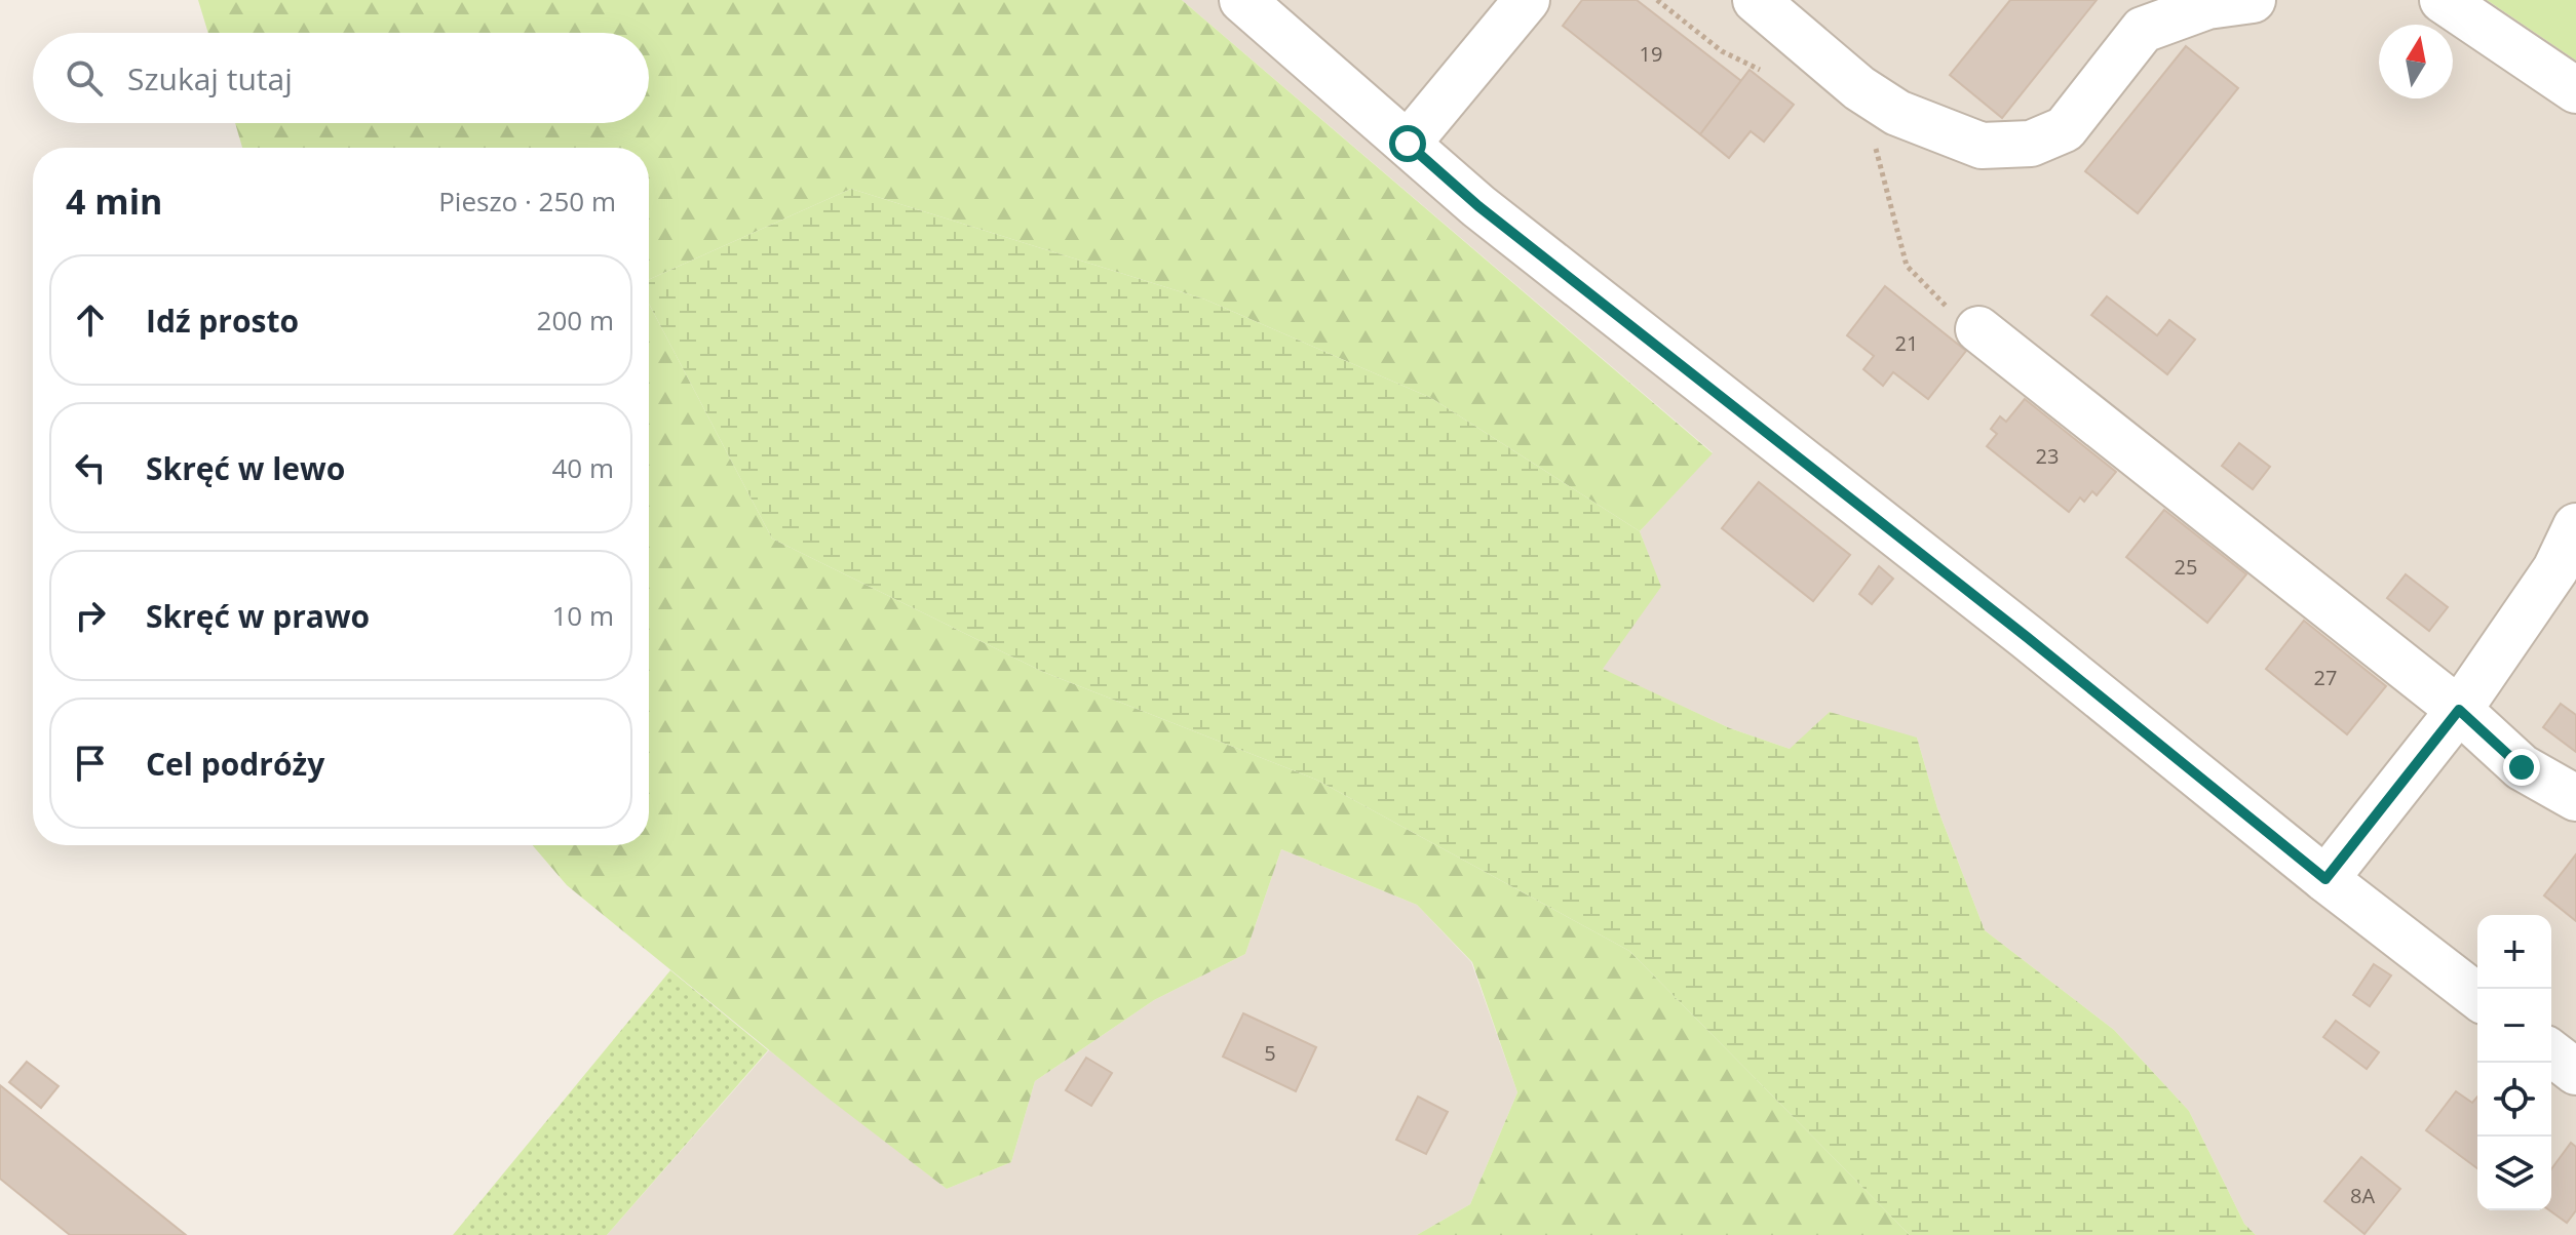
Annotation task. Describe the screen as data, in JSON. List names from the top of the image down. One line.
{"house_numbers":["19","21","23","25","27","5","8A"],"north":"top","page":{"search":"Szukaj tutaj","heading":["4 min","Pieszo · 250 m"],"list":[["Idź prosto","200 m"],["Skręć w lewo","40 m"],["Skręć w prawo","10 m"],"Cel podróży"],"map_buttons":["+","−"]}}
